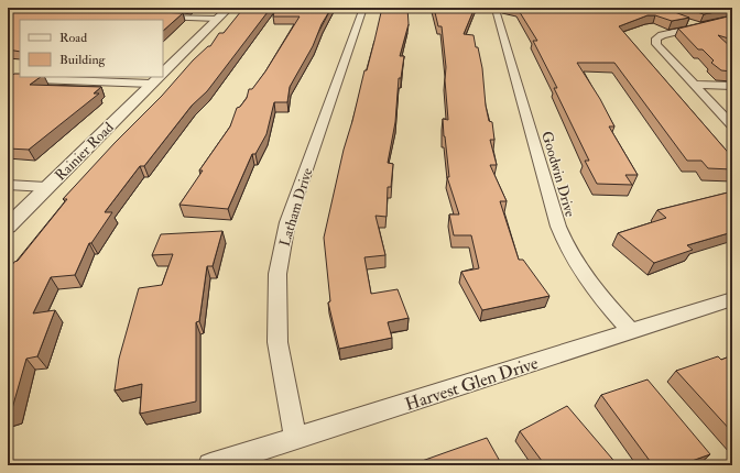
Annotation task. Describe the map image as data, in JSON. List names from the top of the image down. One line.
{"streets":{"street":["Rainier Road","Goodwin Drive","Latham Drive","Harvest Glen Drive"]},"crossings":[["Goodwin Drive","Harvest Glen Drive"],["Latham Drive","Harvest Glen Drive"]],"legend":["Road","Building"]}
